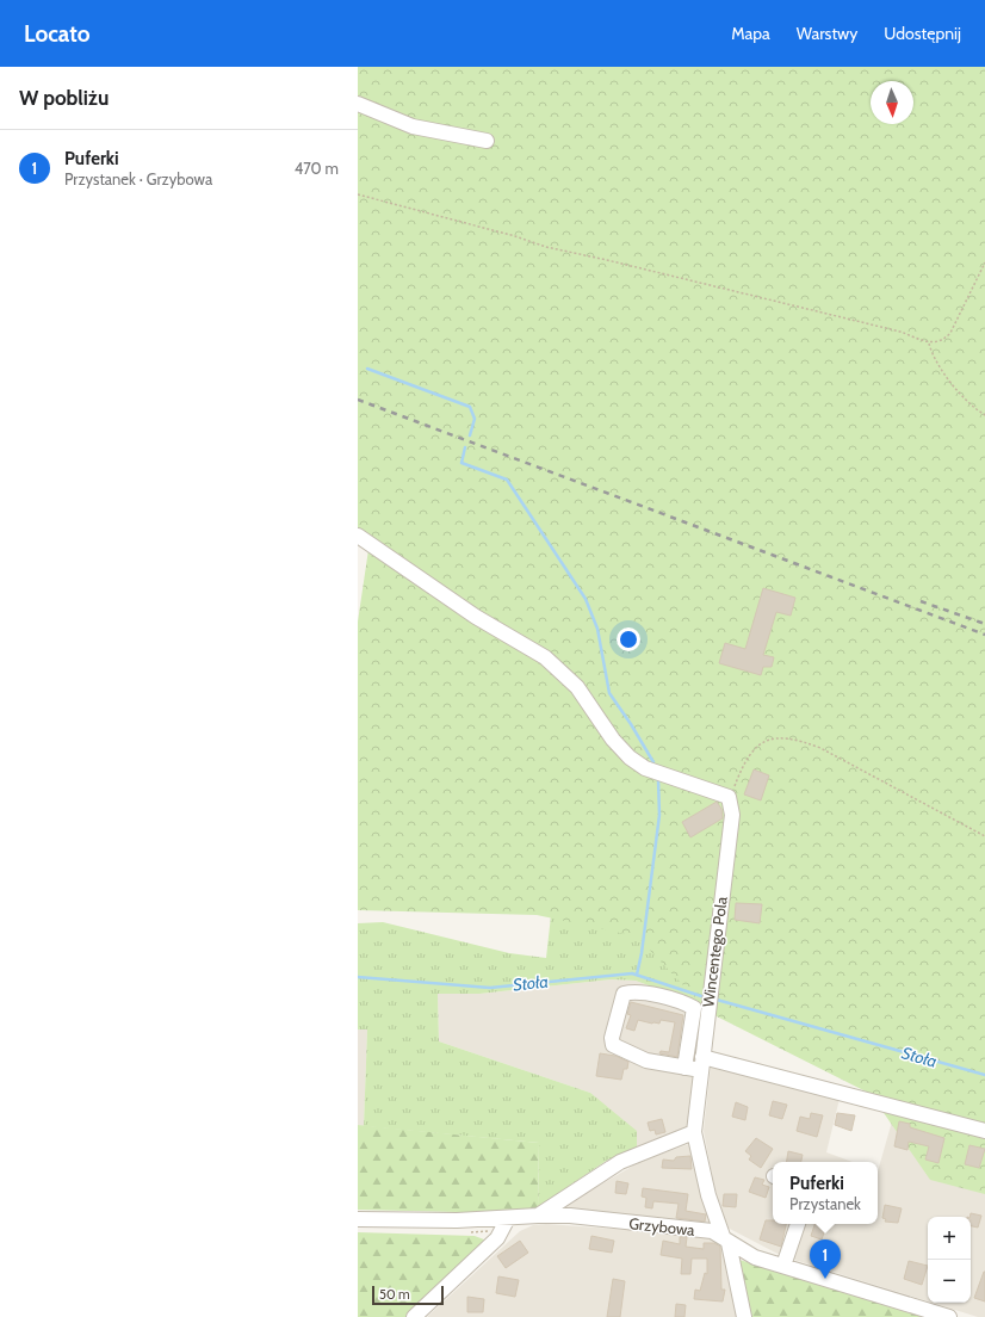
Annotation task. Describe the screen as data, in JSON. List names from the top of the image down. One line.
{"streets":{"street":["Wincentego Pola","Grzybowa"]},"crossings":[["Wincentego Pola","Grzybowa"]],"water":["Stoła"],"scale_bar":"50 m","north":"bottom","page":{"header":"Locato","nav":["Mapa","Warstwy","Udostępnij"],"heading":"W pobliżu","list":[{"mark":"1","name":"Puferki","note":"Przystanek · Grzybowa","value":"470 m"}],"popup":["Puferki","Przystanek"],"map_buttons":["+","−"],"pins":"1","scale":"50 m"}}
